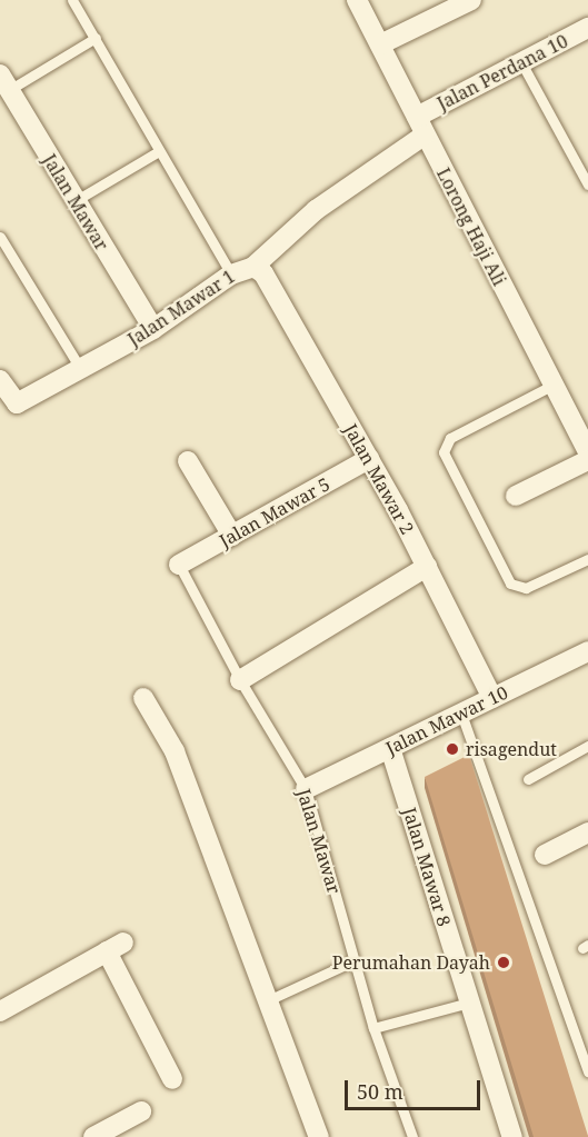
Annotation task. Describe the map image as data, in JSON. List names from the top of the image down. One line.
{"streets":{"street":["Jalan Perdana 10","Jalan Mawar","Lorong Haji Ali","Jalan Mawar 1","Jalan Mawar 2","Jalan Mawar 5","Jalan Mawar 10","Jalan Mawar 8"]},"crossings":[["Jalan Perdana 10","Lorong Haji Ali"],["Jalan Mawar","Jalan Mawar 1"],["Jalan Mawar","Jalan Mawar 5"],["Jalan Mawar","Jalan Mawar 10"],["Lorong Haji Ali","Jalan Mawar 1"],["Jalan Mawar 1","Jalan Mawar 2"],["Jalan Mawar 2","Jalan Mawar 5"],["Jalan Mawar 2","Jalan Mawar 10"],["Jalan Mawar 10","Jalan Mawar 8"]],"places":["risagendut","Perumahan Dayah"],"scale_bar":"50 m"}
